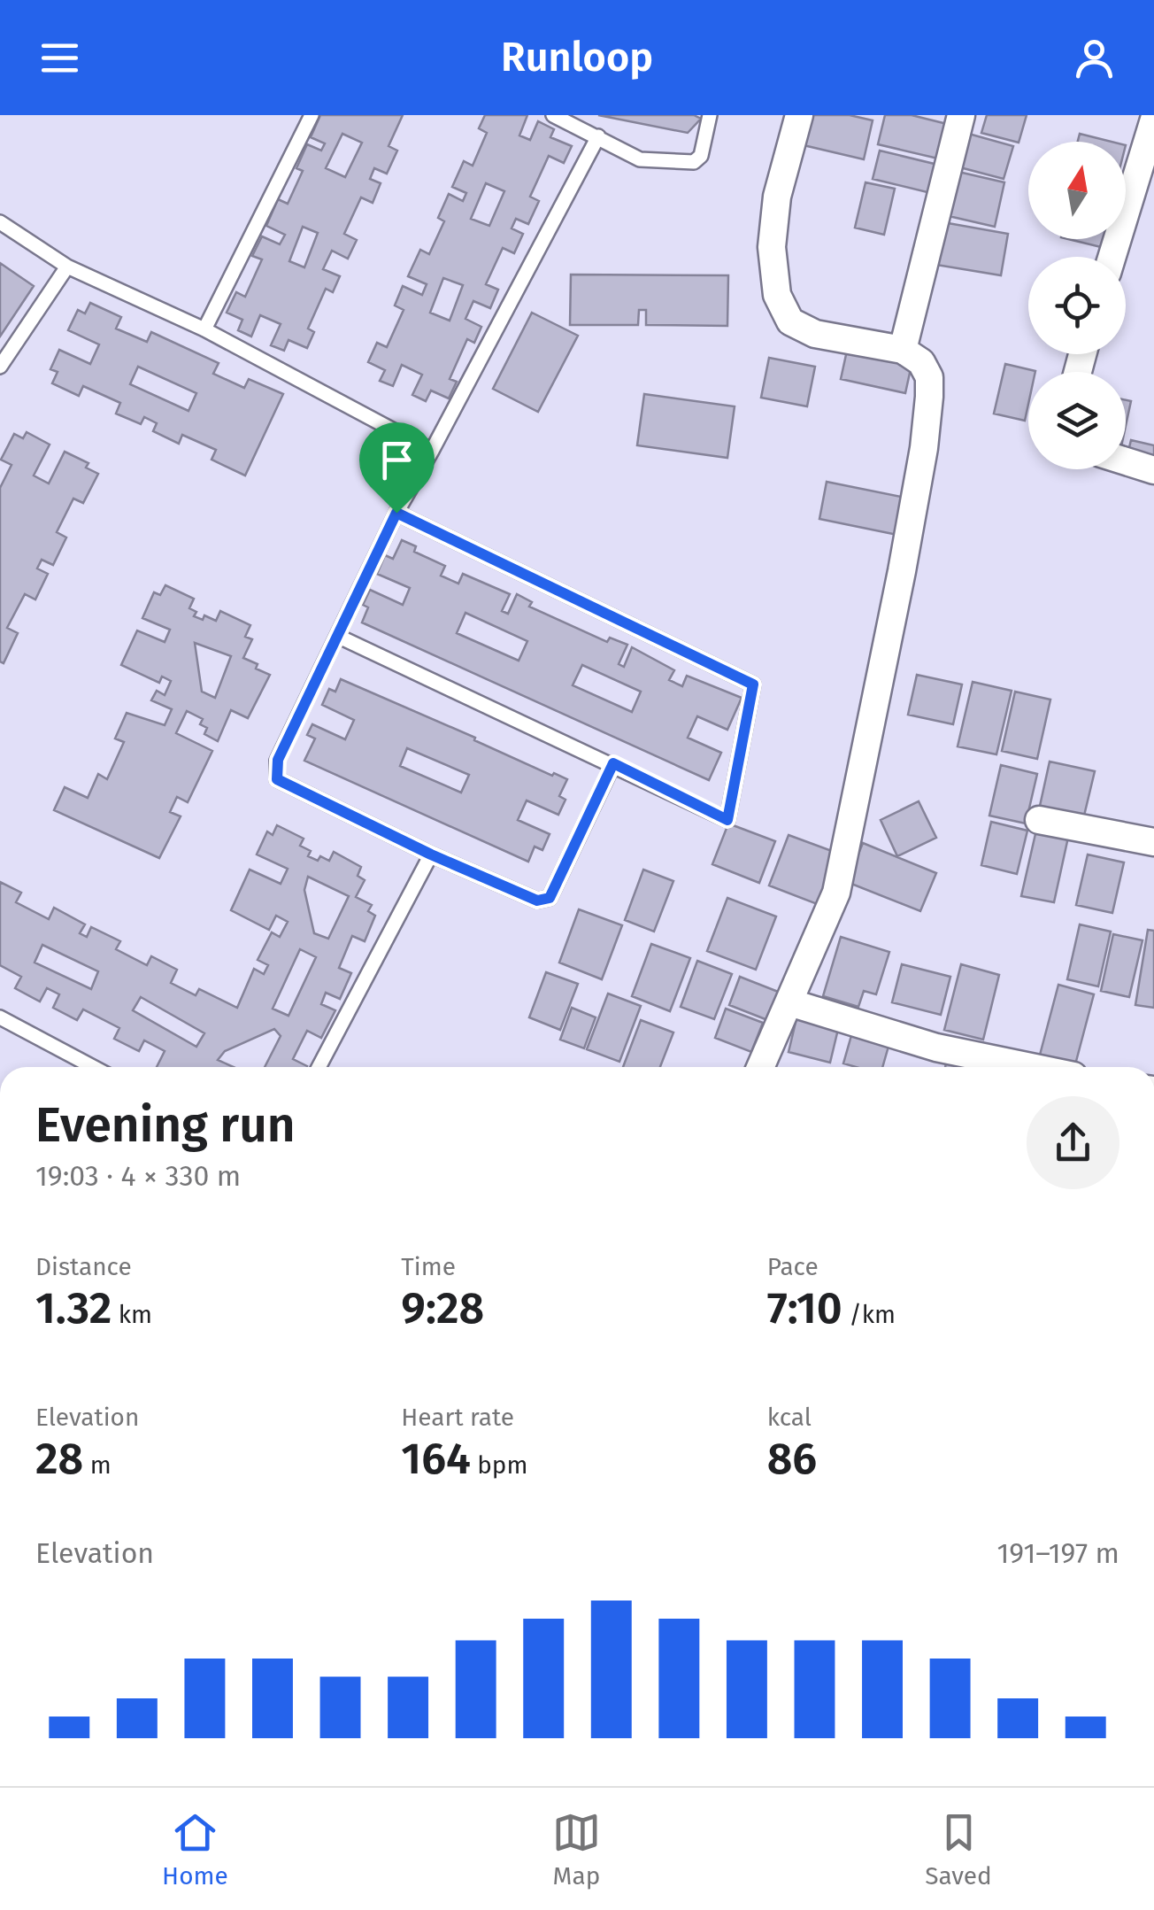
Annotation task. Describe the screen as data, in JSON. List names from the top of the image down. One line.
{"north":"top","page":{"header":"Runloop","heading":["Evening run","19:03 · 4 × 330 m"],"stats":[["Distance","1.32 km"],["Time","9:28"],["Pace","7:10 /km"],["Elevation","28 m"],["Heart rate","164 bpm"],["kcal","86"]],"chart":["Elevation","191–197 m"],"tabs":["Home","Map","Saved"]}}
